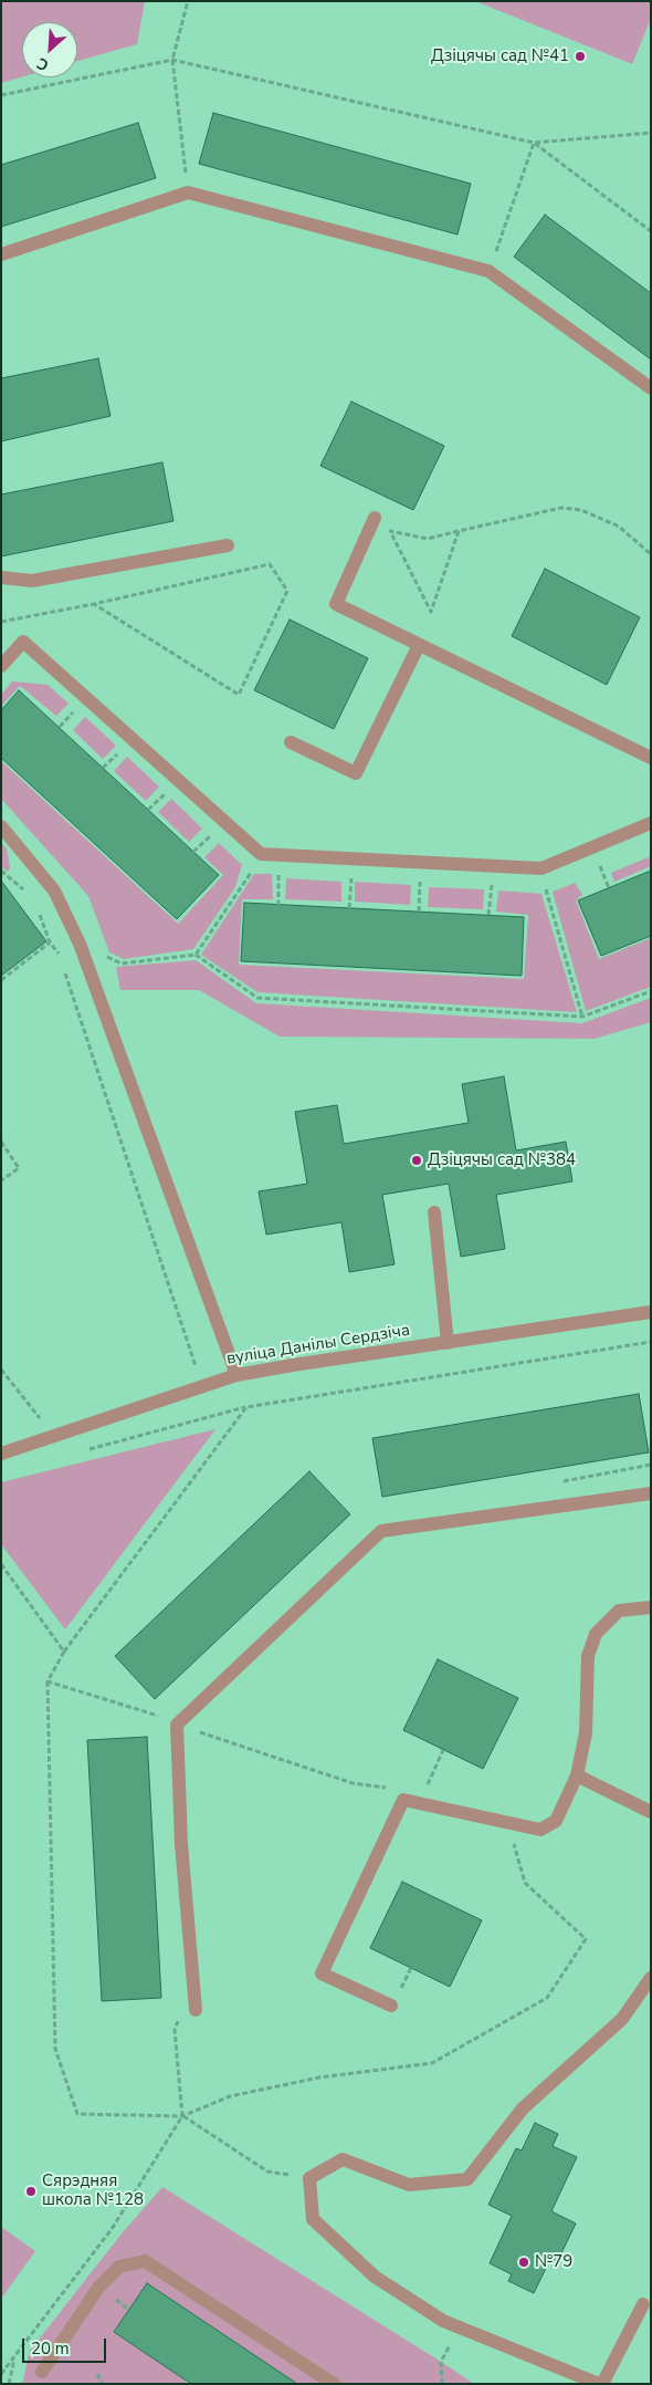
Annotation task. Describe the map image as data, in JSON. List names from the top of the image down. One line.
{"streets":{"street":["вуліца Данілы Сердзіча"]},"places":["Дзіцячы сад №41","Дзіцячы сад №384","Сярэдняя школа №128","№79"],"scale_bar":"20 m","north":"bottom left"}
